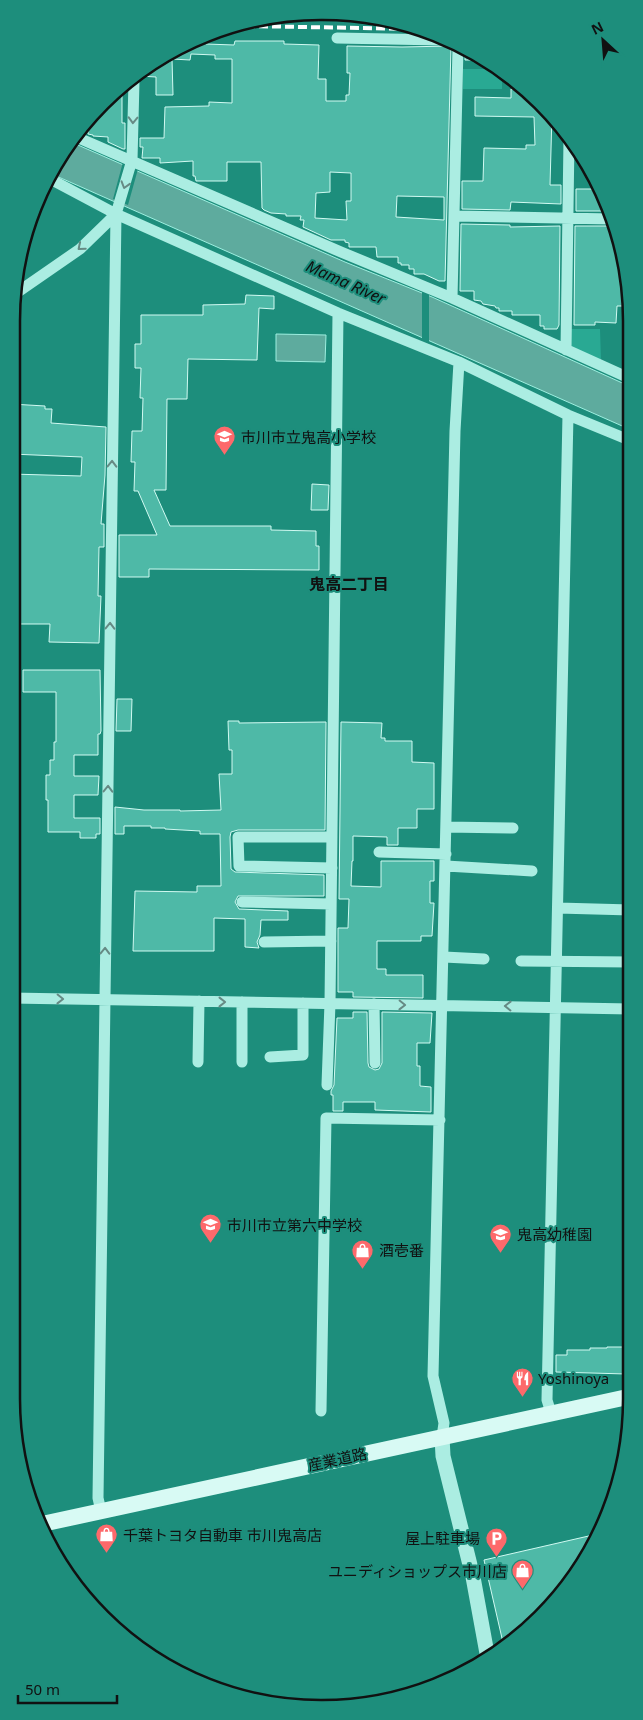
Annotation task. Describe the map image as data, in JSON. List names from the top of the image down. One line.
{"streets":{"main road":["産業道路"]},"districts":["鬼高二丁目"],"water":["Mama River"],"places":{"school or university":["市川市立鬼高小学校","市川市立第六中学校","鬼高幼稚園"],"shop":["酒壱番","千葉トヨタ自動車 市川鬼高店","ユニディショップス市川店"],"restaurant":["Yoshinoya"],"parking":["屋上駐車場"]},"scale_bar":"50 m","north":"top left"}
